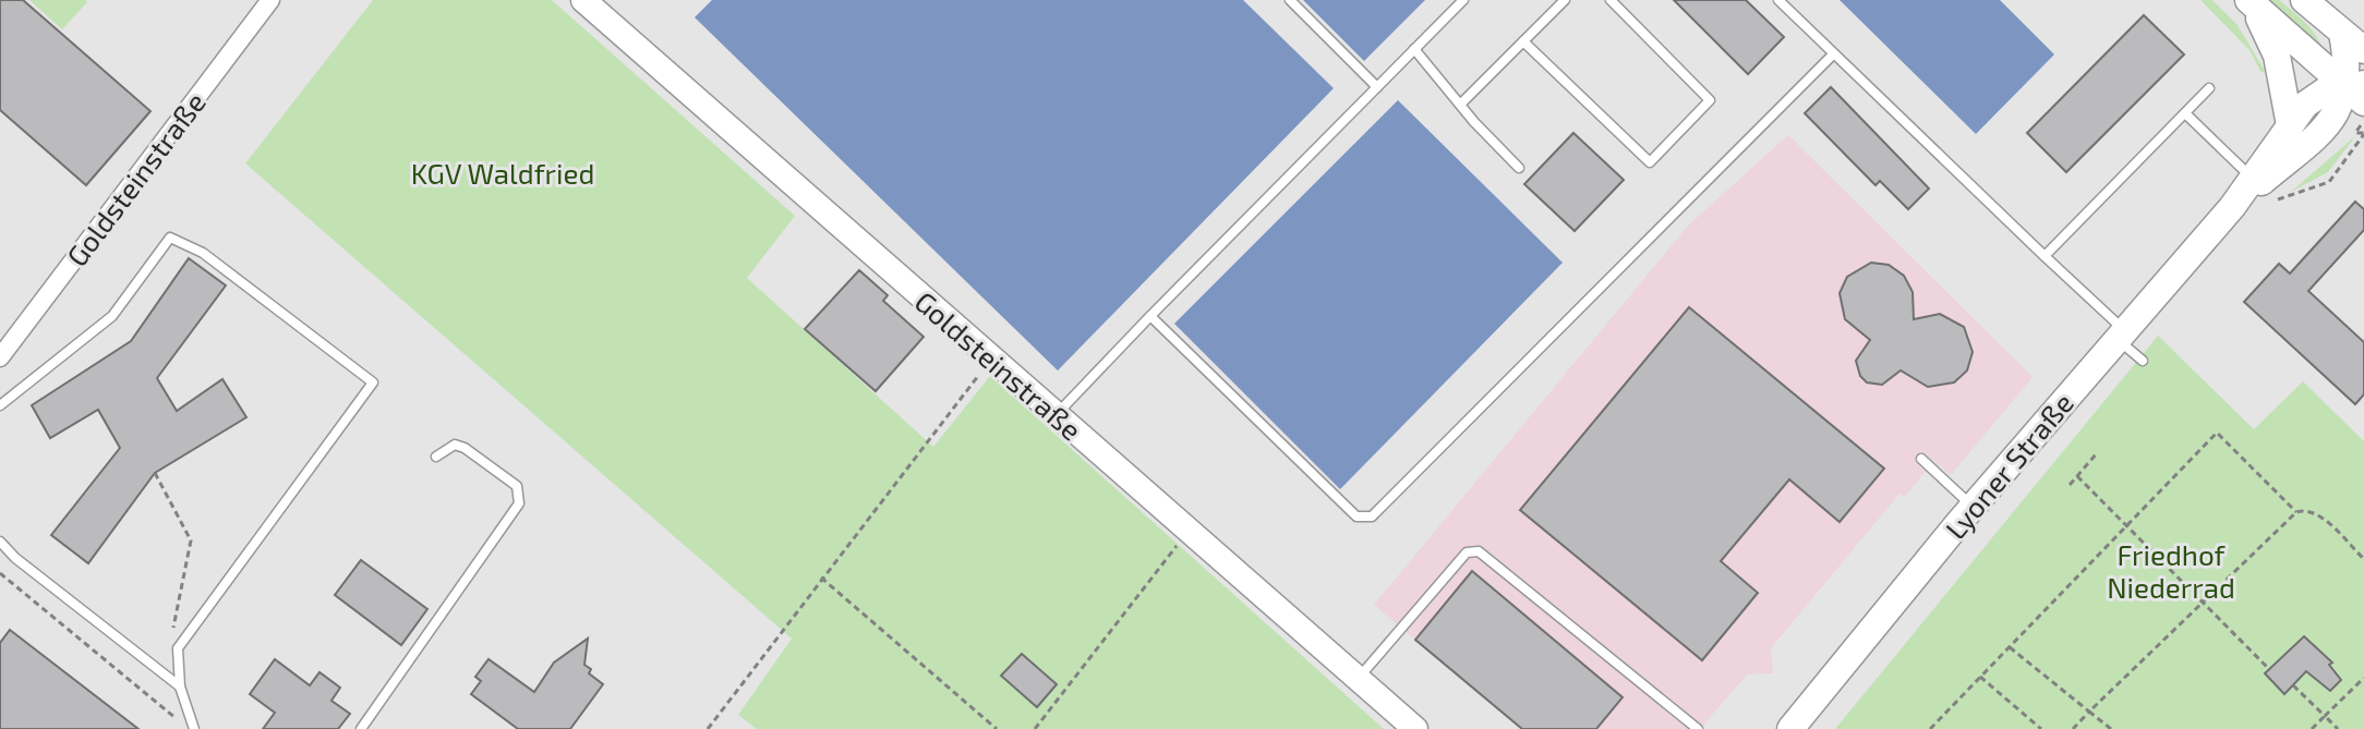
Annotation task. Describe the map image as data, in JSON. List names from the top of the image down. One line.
{"streets":{"main road":["Lyoner Straße"],"street":["Goldsteinstraße"]},"parks":["KGV Waldfried","Friedhof Niederrad"]}
